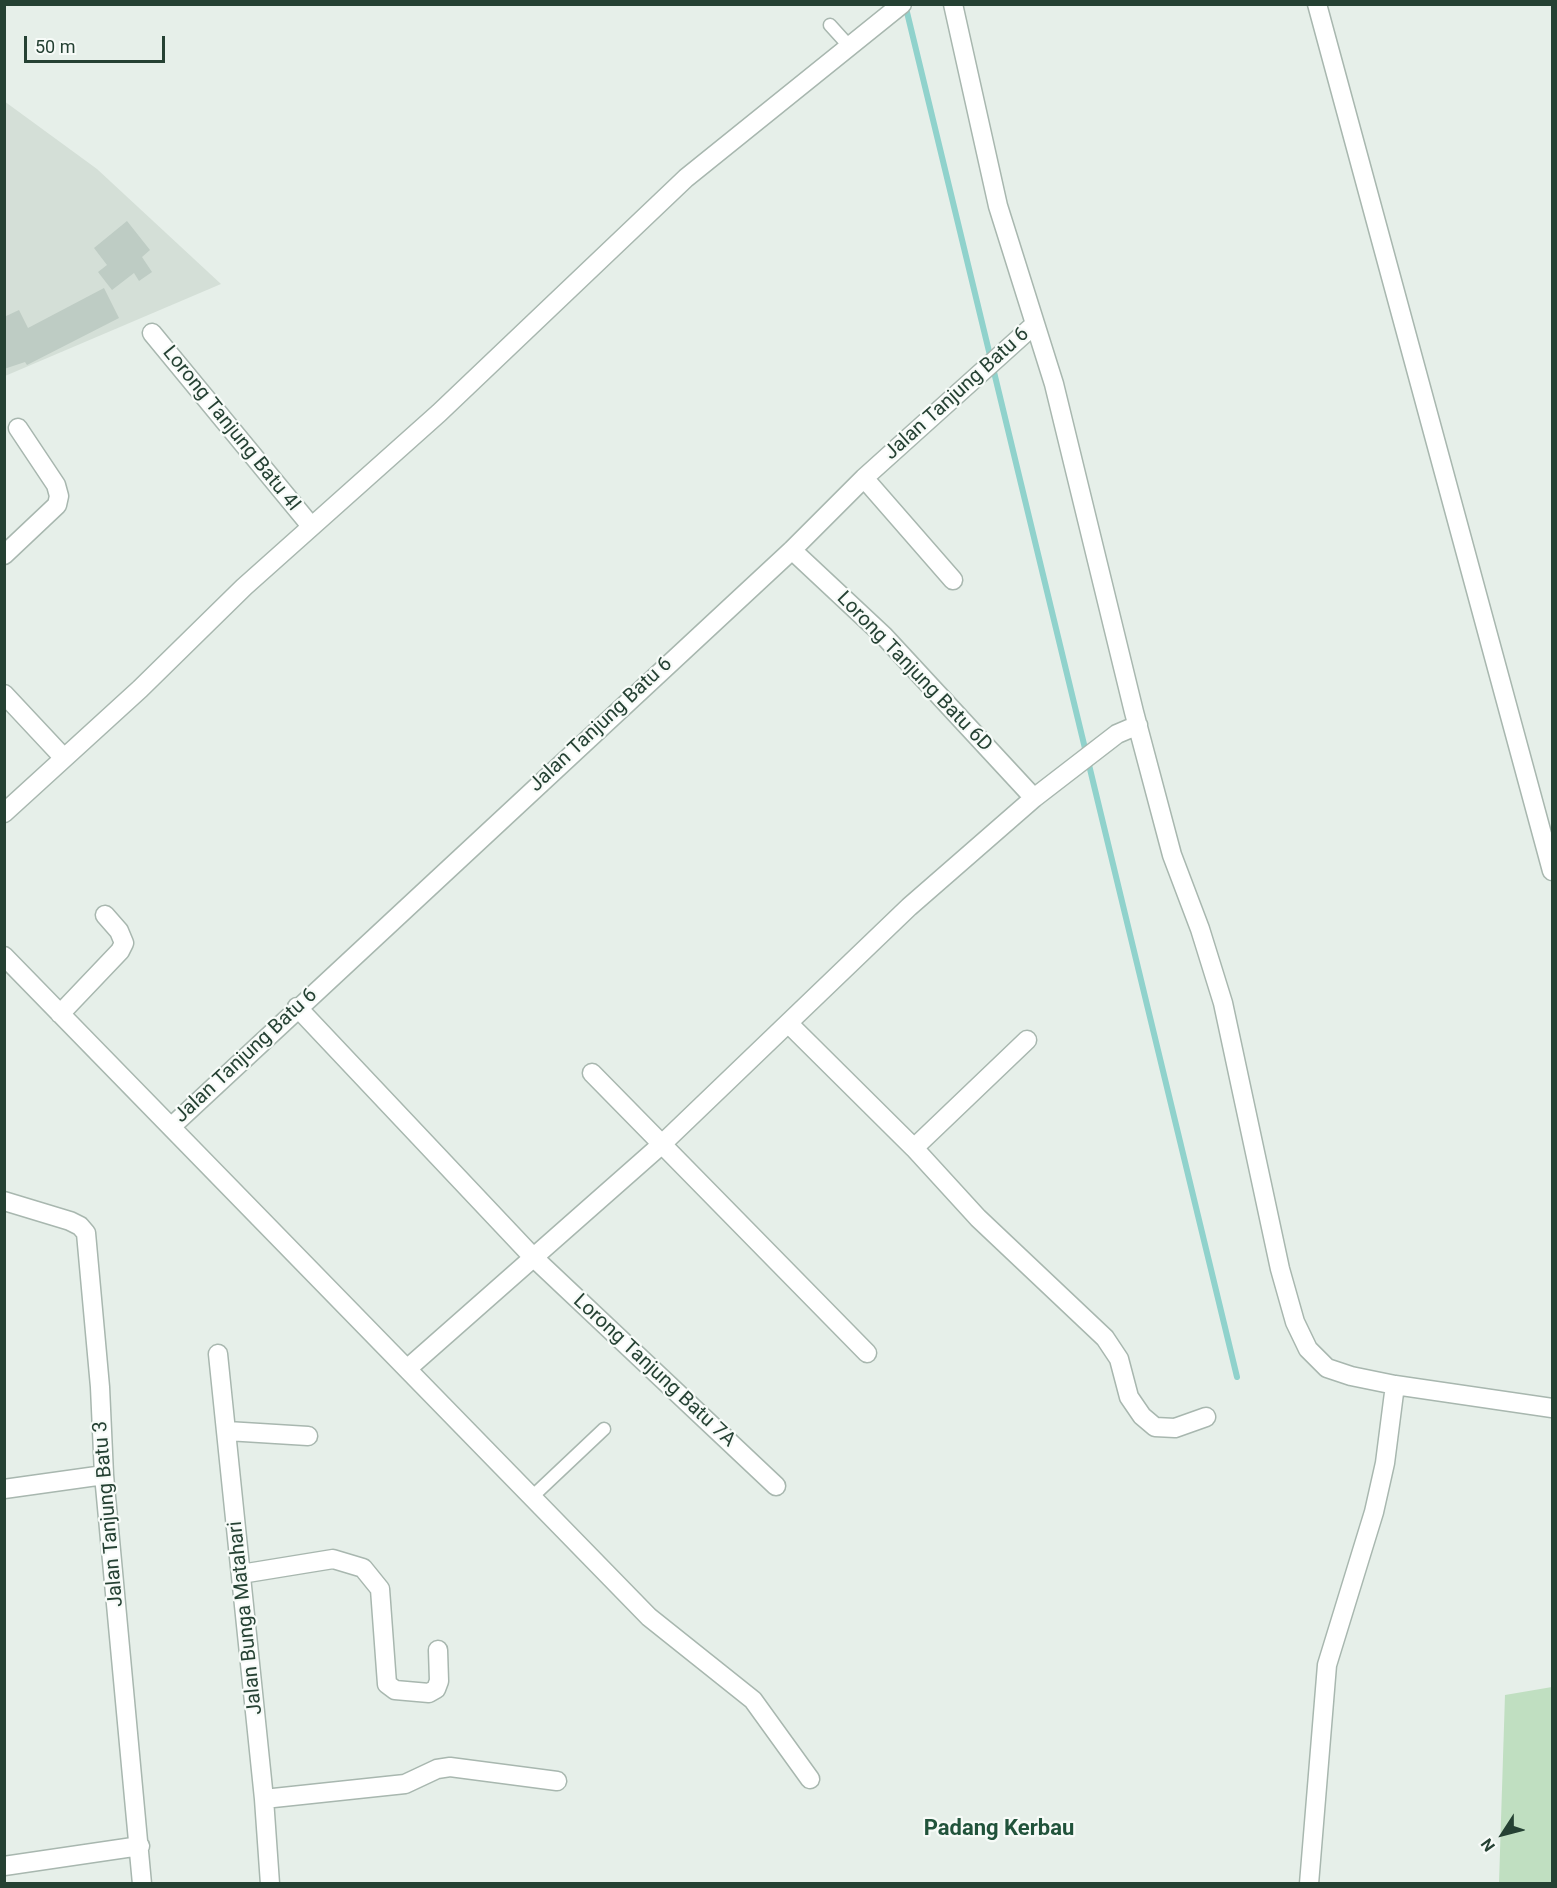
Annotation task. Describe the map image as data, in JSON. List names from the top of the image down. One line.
{"streets":{"street":["Jalan Tanjung Batu 6","Lorong Tanjung Batu 4I","Lorong Tanjung Batu 6D","Lorong Tanjung Batu 7A","Jalan Tanjung Batu 3","Jalan Bunga Matahari"]},"crossings":[["Jalan Tanjung Batu 6","Lorong Tanjung Batu 6D"],["Jalan Tanjung Batu 6","Lorong Tanjung Batu 7A"]],"districts":["Padang Kerbau"],"scale_bar":"50 m","north":"bottom left"}
